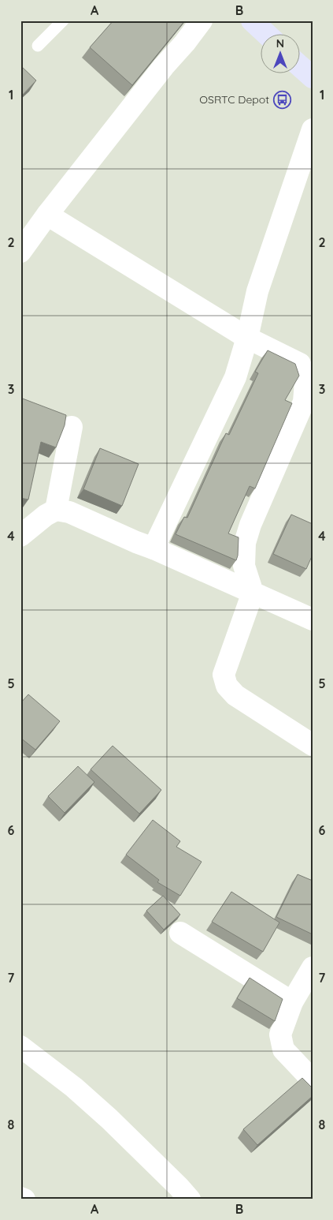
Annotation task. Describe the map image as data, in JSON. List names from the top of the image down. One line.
{"places":{"bus stop":["OSRTC Depot"]},"north":"top","grid":{"columns":["A","B"],"rows":["1","2","3","4","5","6","7","8"]}}
